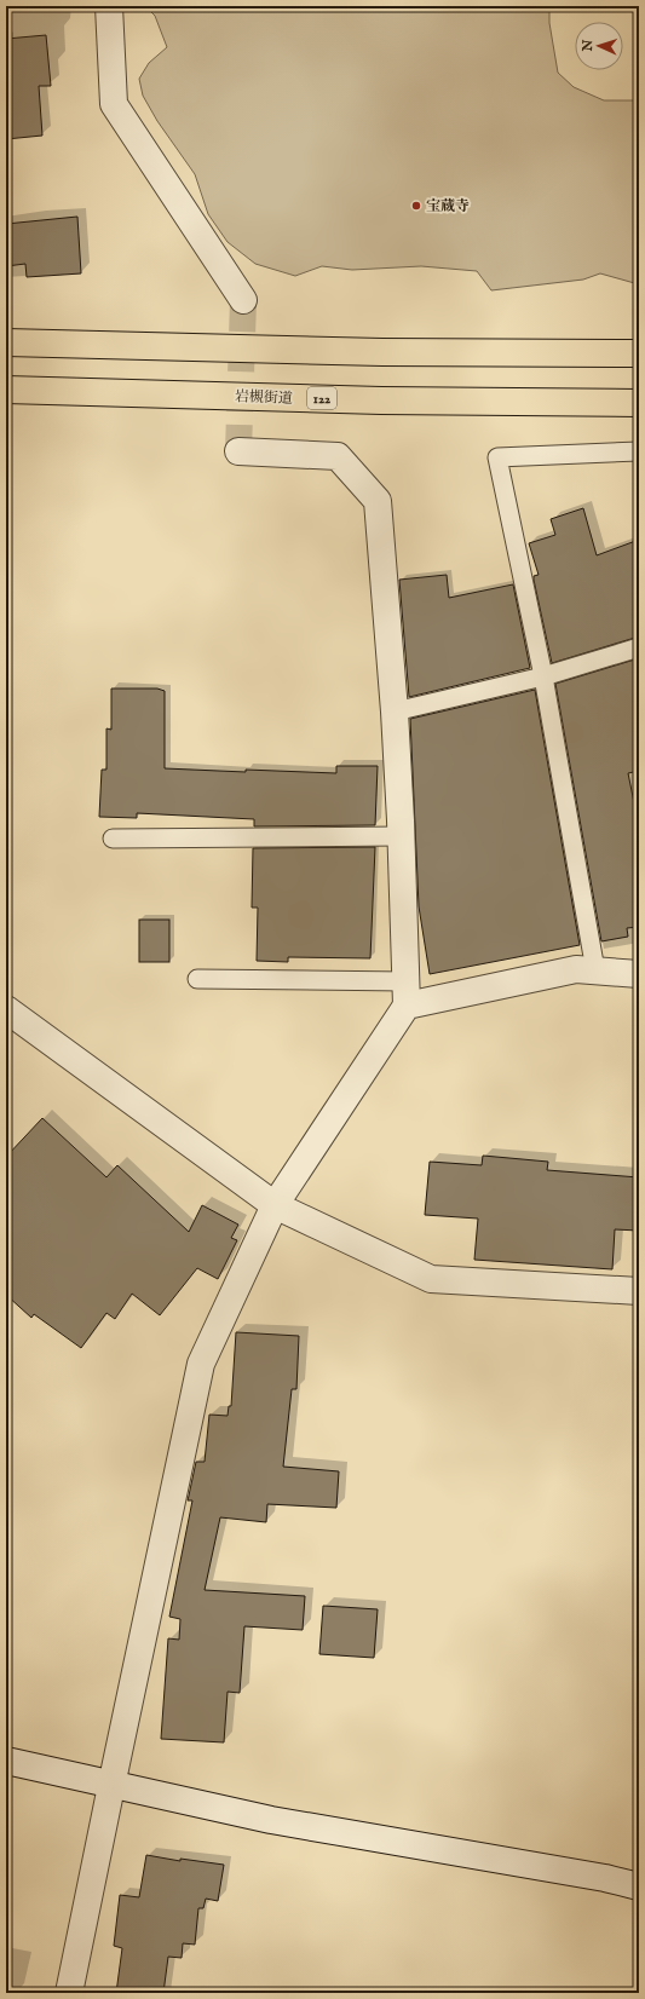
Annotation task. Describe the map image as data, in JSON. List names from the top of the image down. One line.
{"streets":{"highway":["岩槻街道","122"]},"places":["宝蔵寺"],"north":"left"}
